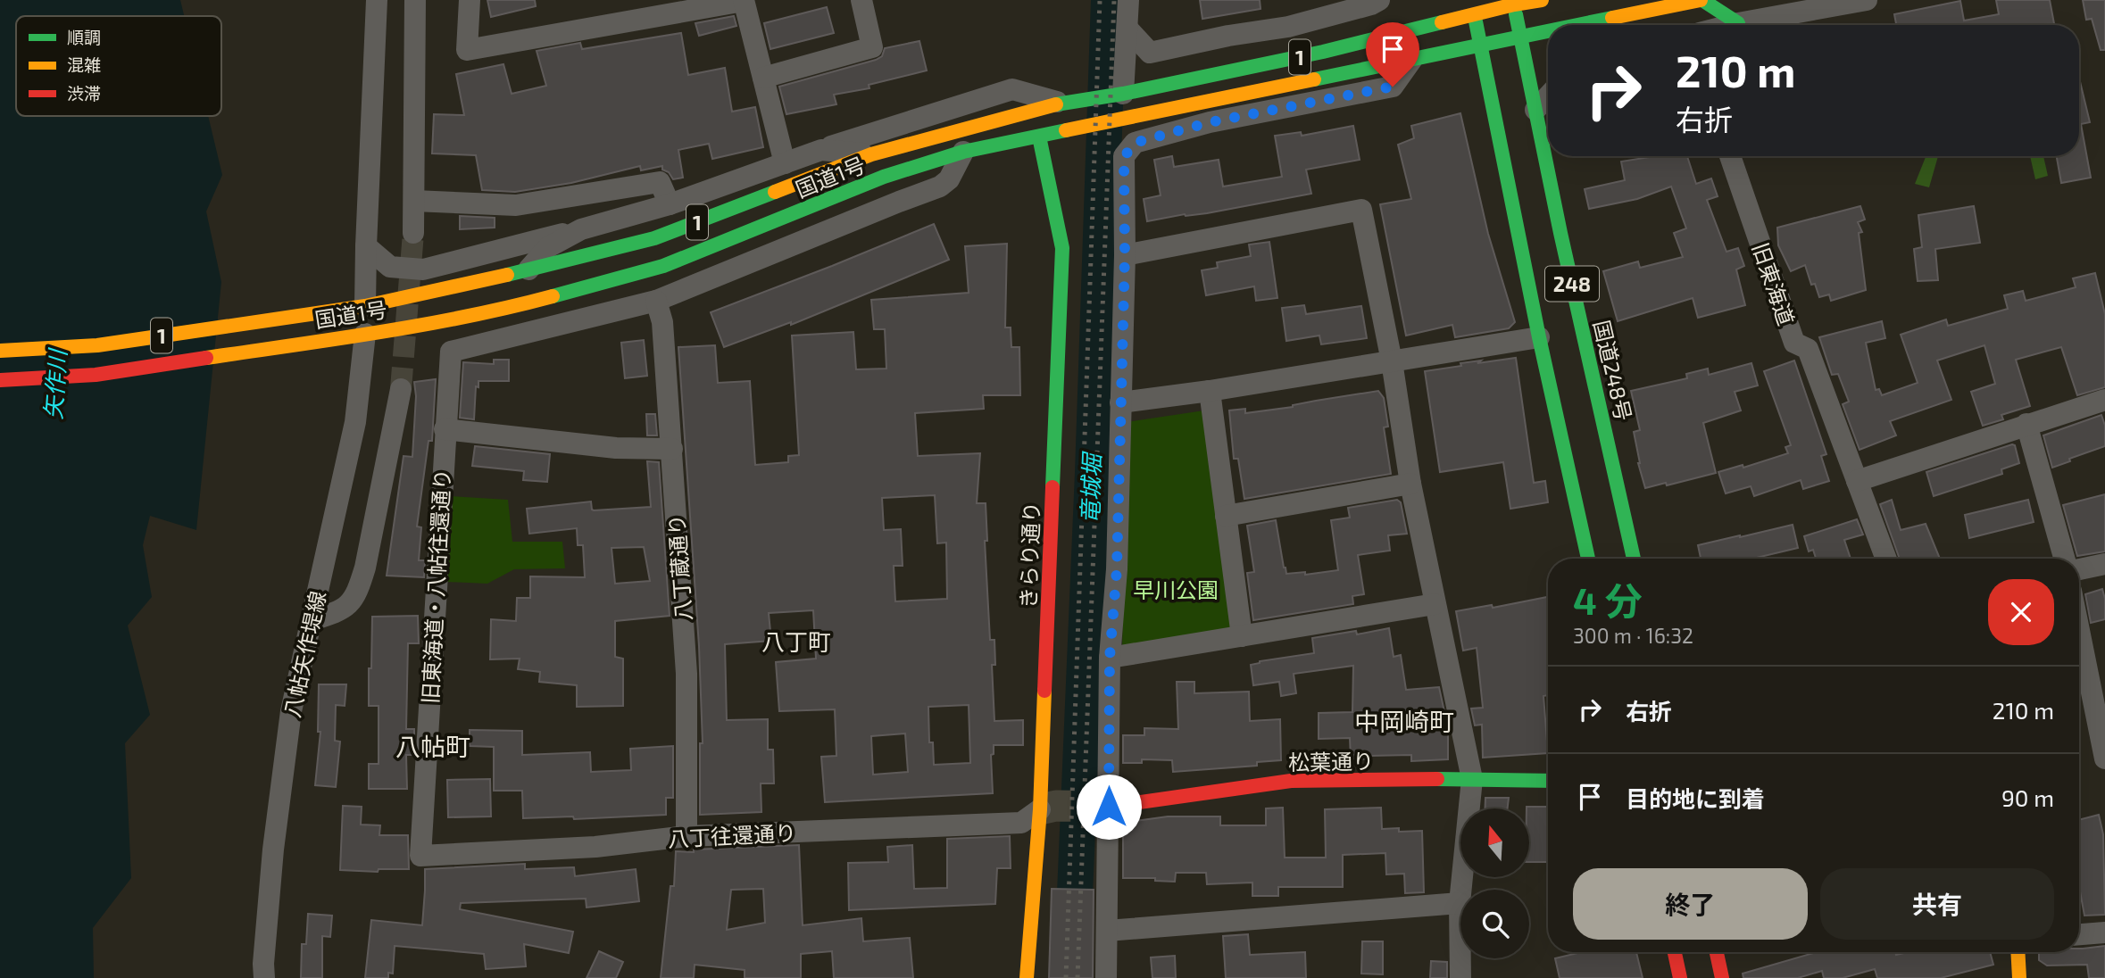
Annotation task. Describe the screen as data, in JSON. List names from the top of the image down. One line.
{"streets":{"main road":["1","国道1号","248","国道248号","きらり通り","松葉通り"],"street":["旧東海道","八丁蔵通り","旧東海道・八帖往還通り","八帖矢作堤線","八丁往還通り"]},"crossings":[["国道1号","248"],["国道1号","国道248号"],["国道1号","きらり通り"],["国道1号","八帖矢作堤線"],["きらり通り","八丁往還通り"],["八丁蔵通り","八丁往還通り"],["旧東海道・八帖往還通り","八丁往還通り"]],"districts":["八丁町","中岡崎町","八帖町"],"water":["矢作川","竜城堀"],"parks":["早川公園"],"legend":["順調","混雑","渋滞"],"north":"top","page":{"turn":["210 m","右折"],"heading":["4 分","300 m · 16:32"],"list":[{"name":"右折","value":"210 m"},{"name":"目的地に到着","value":"90 m"}],"buttons":["終了","共有"]}}
